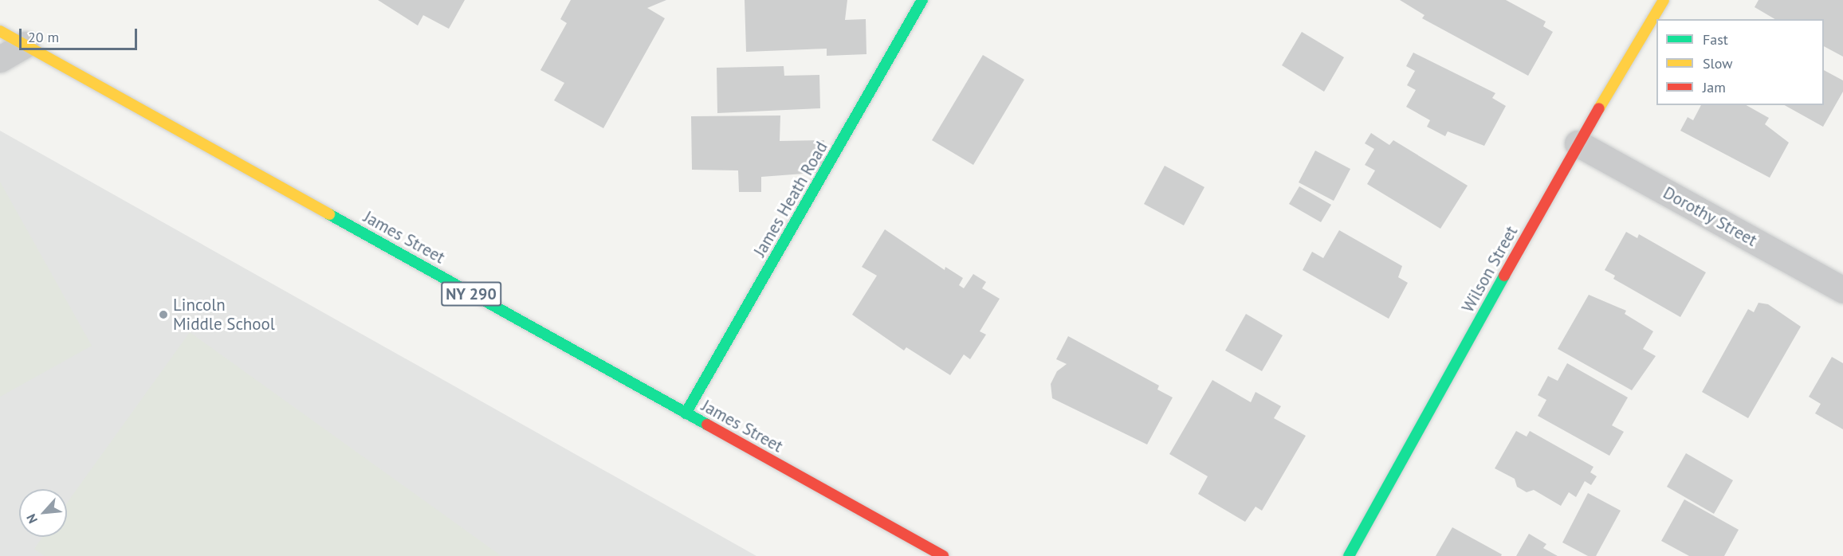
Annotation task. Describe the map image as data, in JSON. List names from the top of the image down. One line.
{"streets":{"street":["James Heath Road","Dorothy Street","James Street","Wilson Street","NY 290"]},"crossings":[["James Heath Road","James Street"],["Dorothy Street","Wilson Street"]],"places":["Lincoln Middle School"],"legend":["Fast","Slow","Jam"],"scale_bar":"20 m","north":"bottom left"}
